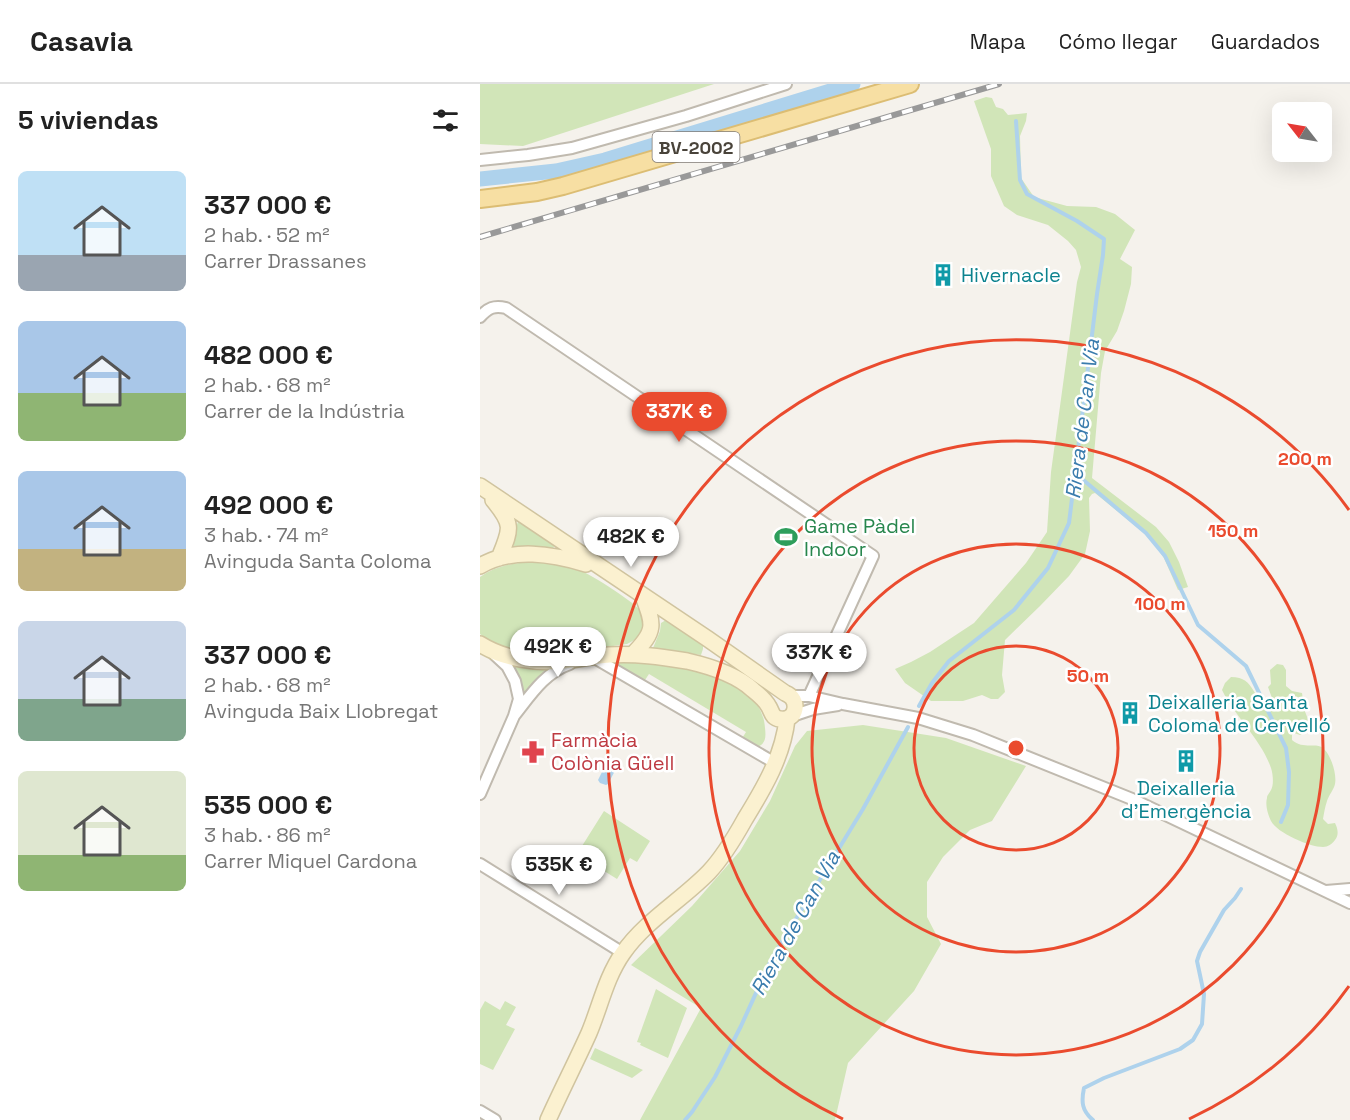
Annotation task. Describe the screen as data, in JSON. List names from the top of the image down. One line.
{"streets":{"main road":["BV-2002"]},"water":["Riera de Can Via"],"places":{"building":["Hivernacle","Deixalleria Santa Coloma de Cervelló","Deixalleria d'Emergència"],"sports":["Game Pàdel Indoor"],"pharmacy":["Farmàcia Colònia Güell"]},"north":"top left","page":{"header":"Casavia","nav":["Mapa","Cómo llegar","Guardados"],"heading":"5 viviendas","list":[{"name":"337 000 €","note":"2 hab. · 52 m² · Carrer Drassanes"},{"name":"482 000 €","note":"2 hab. · 68 m² · Carrer de la Indústria"},{"name":"492 000 €","note":"3 hab. · 74 m² · Avinguda Santa Coloma"},{"name":"337 000 €","note":"2 hab. · 68 m² · Avinguda Baix Llobregat"},{"name":"535 000 €","note":"3 hab. · 86 m² · Carrer Miquel Cardona"}],"price":["337K €","482K €","492K €","337K €","535K €"]},"rings":["200 m","150 m","100 m","50 m"]}
